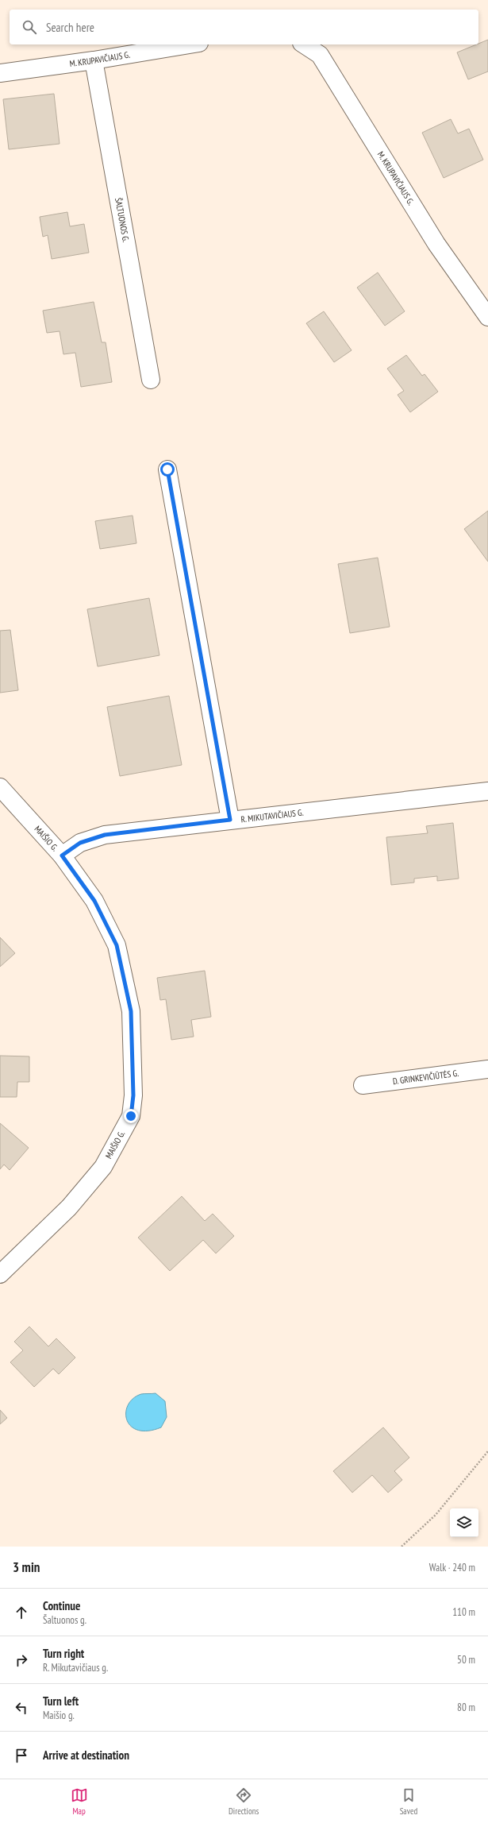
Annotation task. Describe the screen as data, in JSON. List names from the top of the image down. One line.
{"streets":{"street":["M. KRUPAVIČIAUS G.","ŠALTUONOS G.","R. MIKUTAVIČIAUS G.","MAIŠIO G.","D. GRINKEVIČIŪTĖS G."]},"crossings":[["M. KRUPAVIČIAUS G.","ŠALTUONOS G."],["R. MIKUTAVIČIAUS G.","MAIŠIO G."]],"page":{"search":"Search here","heading":["3 min","Walk · 240 m"],"list":[["Continue","Šaltuonos g.","110 m"],["Turn right","R. Mikutavičiaus g.","50 m"],["Turn left","Maišio g.","80 m"],"Arrive at destination"],"nav":["Map","Directions","Saved"]}}
